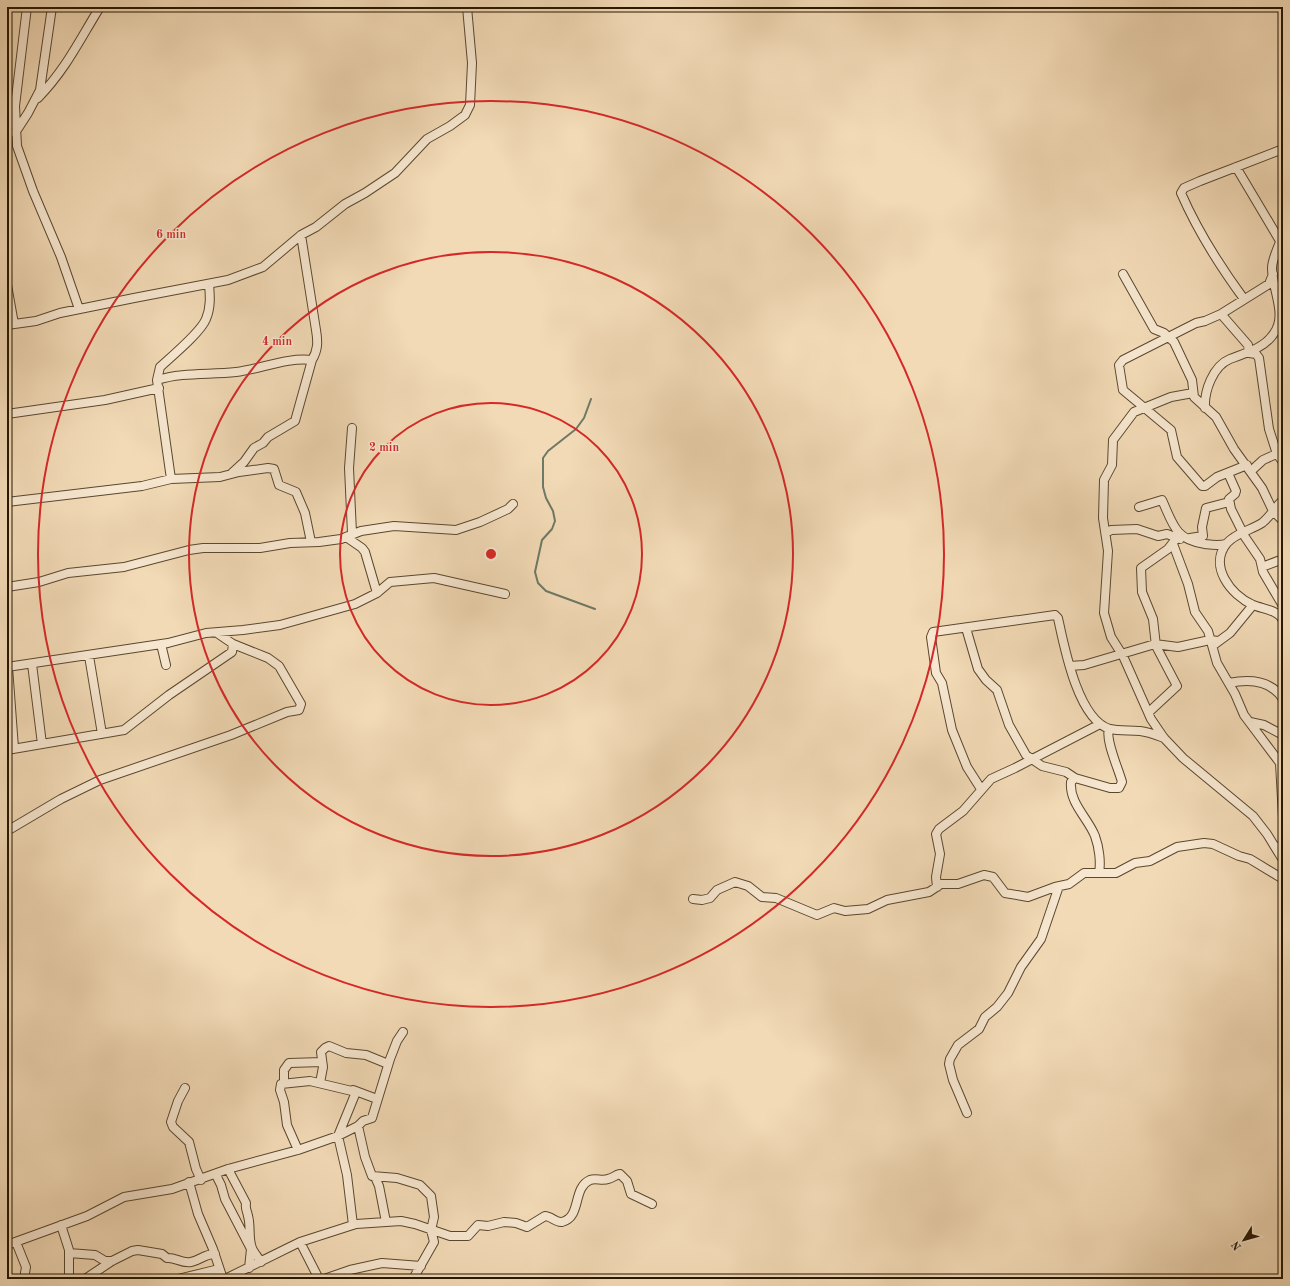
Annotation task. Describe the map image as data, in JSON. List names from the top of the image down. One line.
{"north":"bottom left","rings":["6 min","4 min","2 min"]}
